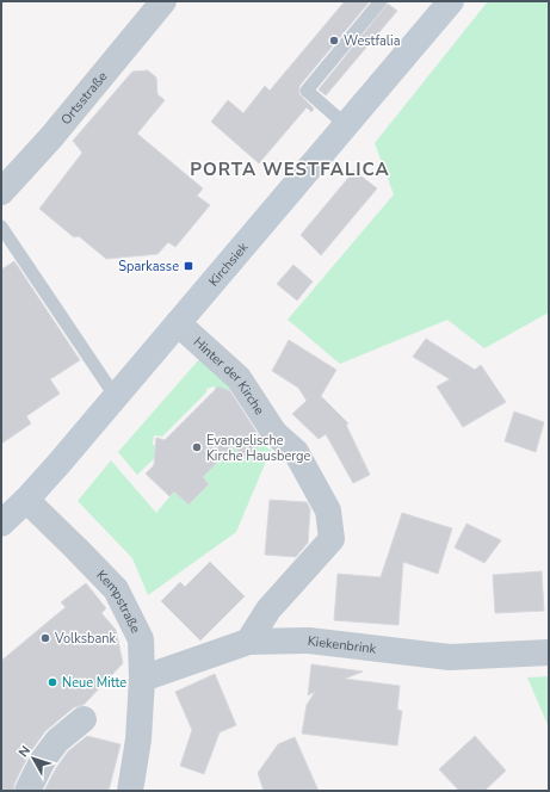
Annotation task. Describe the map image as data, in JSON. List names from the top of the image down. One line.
{"streets":{"main road":["Kirchsiek"],"street":["Ortsstraße","Hinter der Kirche","Kempstraße","Kiekenbrink"]},"crossings":[["Kirchsiek","Hinter der Kirche"],["Kirchsiek","Kempstraße"],["Hinter der Kirche","Kiekenbrink"],["Kempstraße","Kiekenbrink"]],"districts":["PORTA WESTFALICA"],"places":{"other":["Westfalia","Evangelische Kirche Hausberge","Volksbank","Neue Mitte"],"transit":["Sparkasse"]},"north":"top left"}
